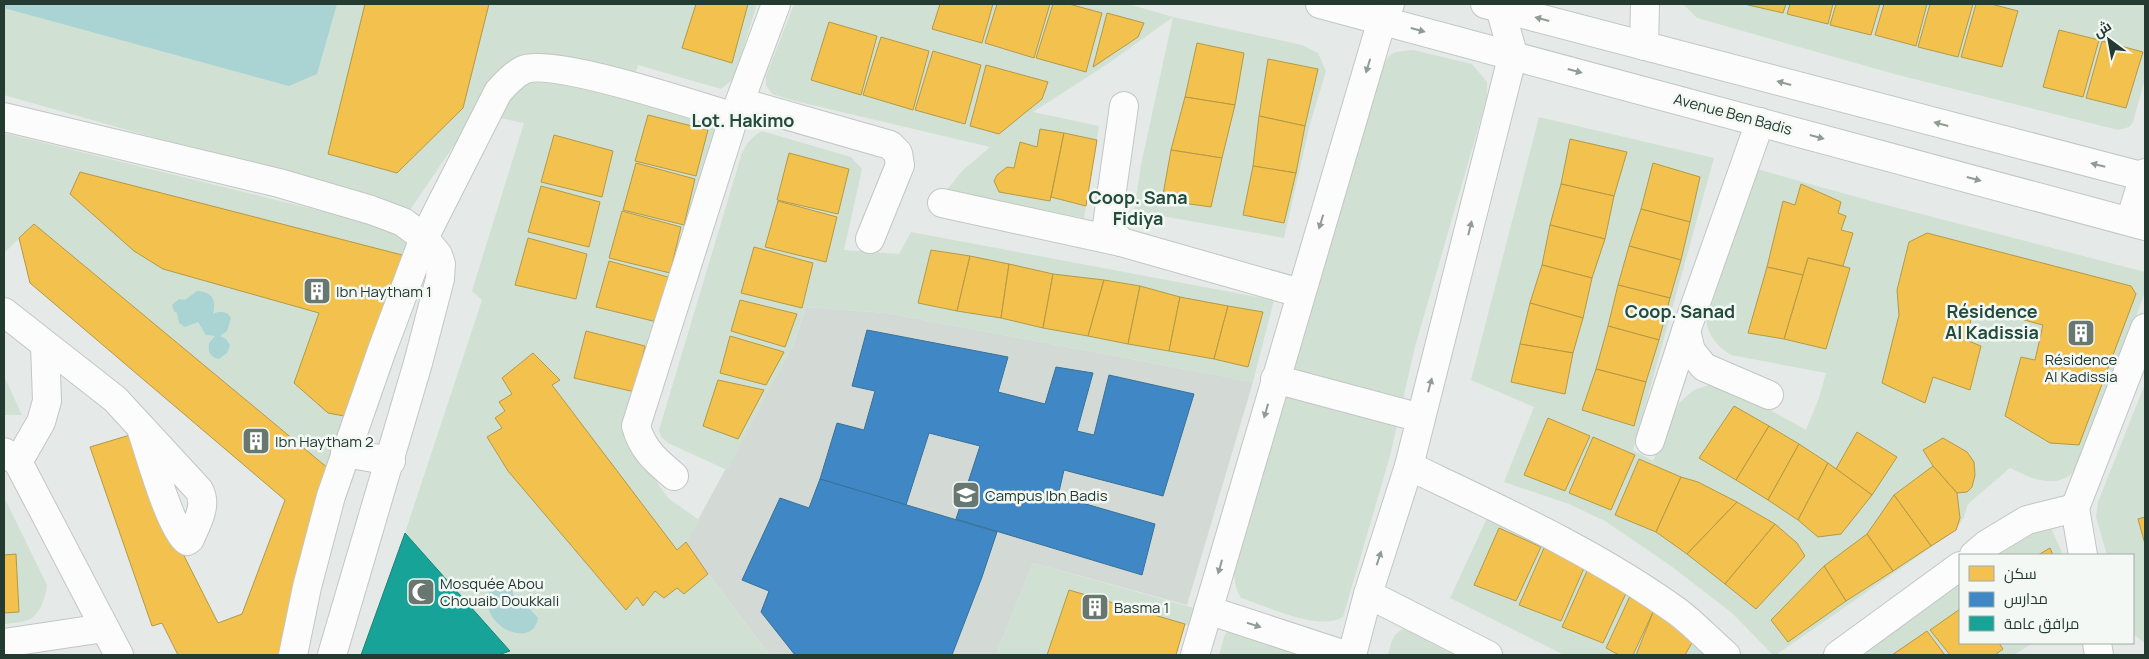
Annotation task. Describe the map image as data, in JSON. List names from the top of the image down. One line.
{"streets":{"street":["Avenue Ben Badis"]},"districts":["Lot. Hakimo","Coop. Sana Fidiya","Coop. Sanad","Résidence Al Kadissia"],"places":{"building":["Ibn Haytham 1","Résidence Al Kadissia","Ibn Haytham 2","Basma 1"],"school or university":["Campus Ibn Badis"],"mosque":["Mosquée Abou Chouaib Doukkali"]},"legend":["سكن","مدارس","مرافق عامة"],"north":"top left"}
